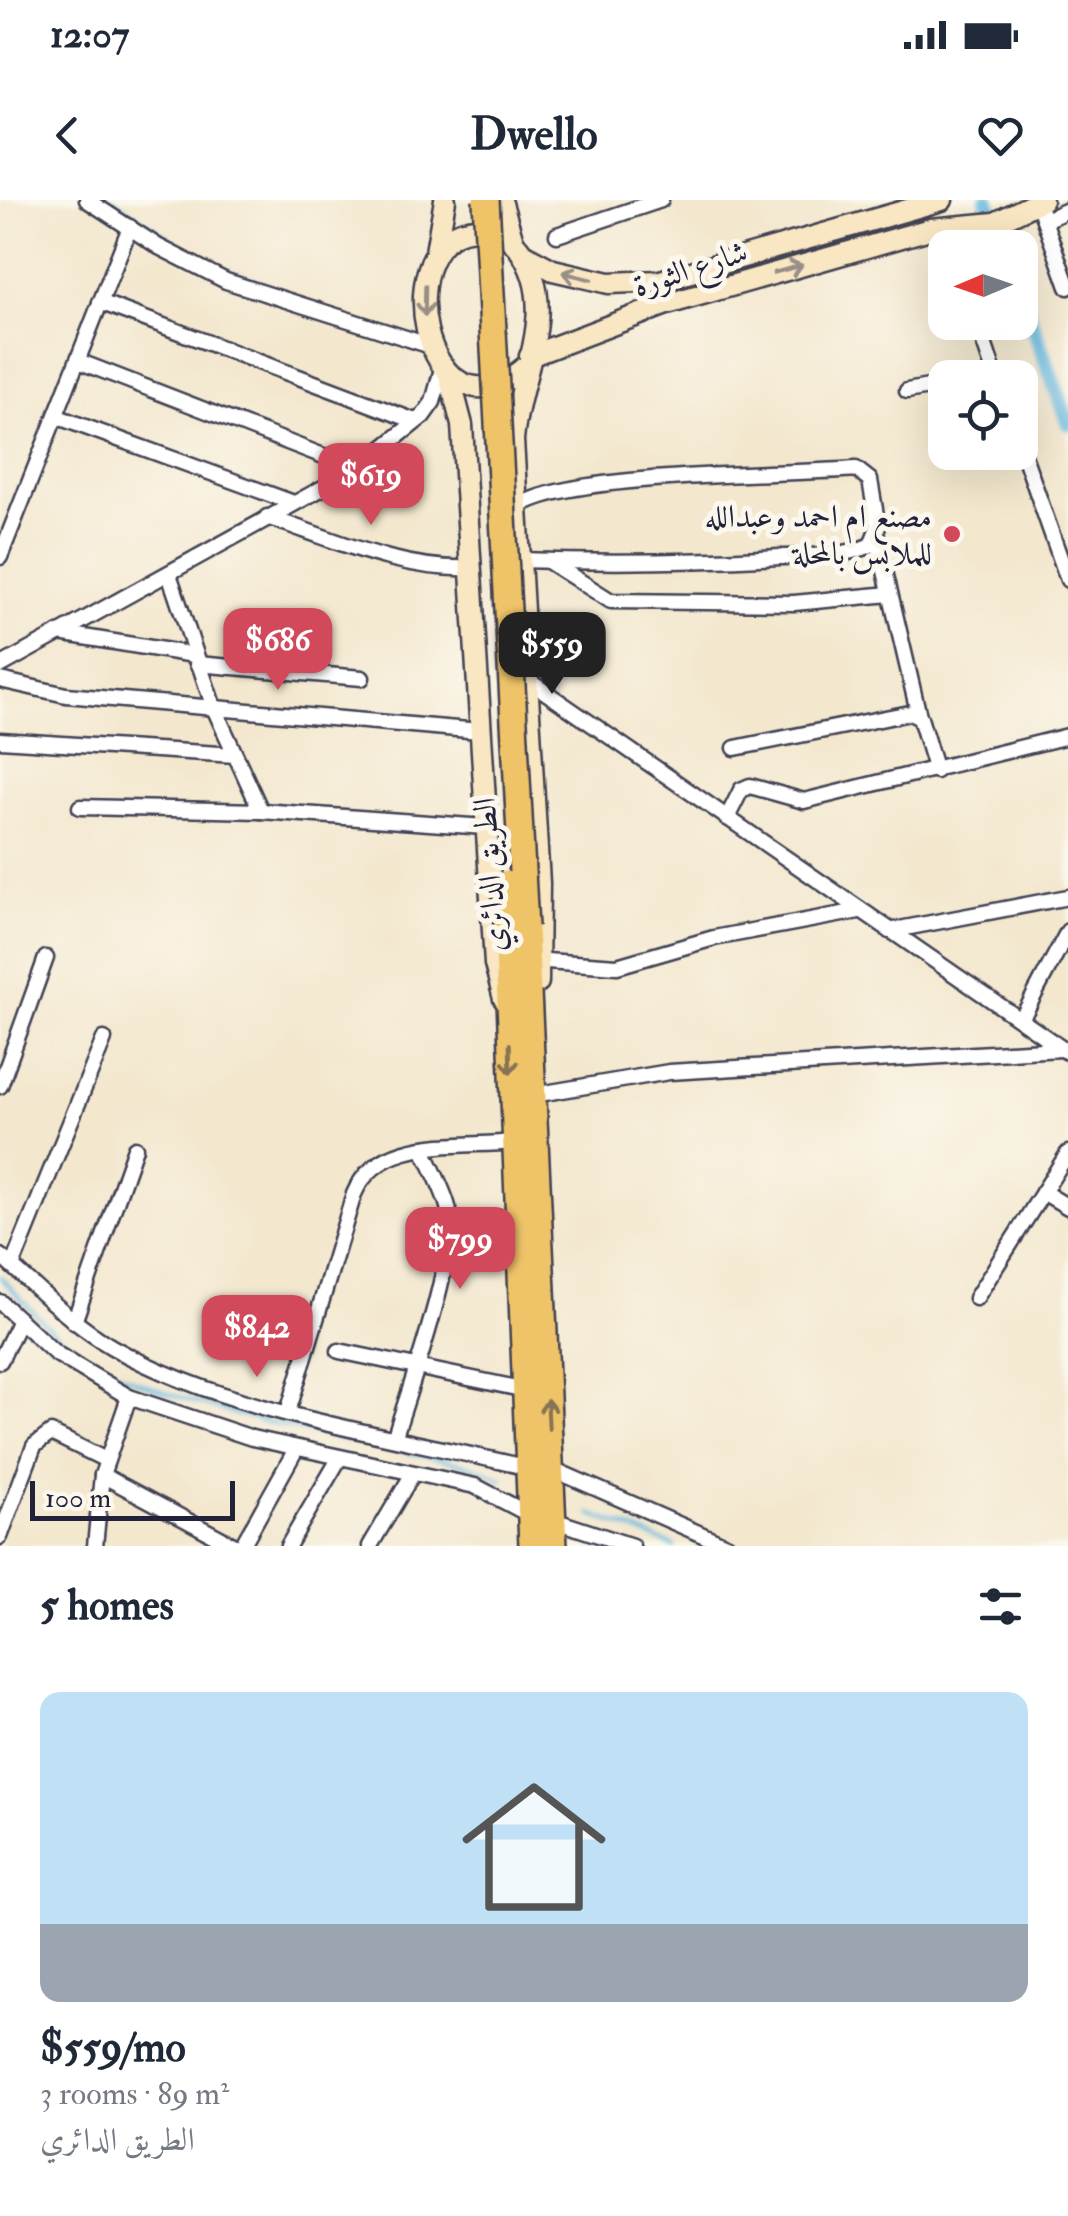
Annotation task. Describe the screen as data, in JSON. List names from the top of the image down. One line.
{"streets":{"highway":["الطريق الدائري"],"street":["شارع الثورة"]},"places":["مصنع ام احمد وعبدالله للملابس بالمحلة"],"scale_bar":"100 m","north":"left","page":{"status":"12:07","header":"Dwello","price":["$619","$686","$559","$799","$842"],"scale":"100 m","heading":"5 homes","list":[{"name":"$559/mo","note":"3 rooms · 89 m² · الطريق الدائري"}]}}
